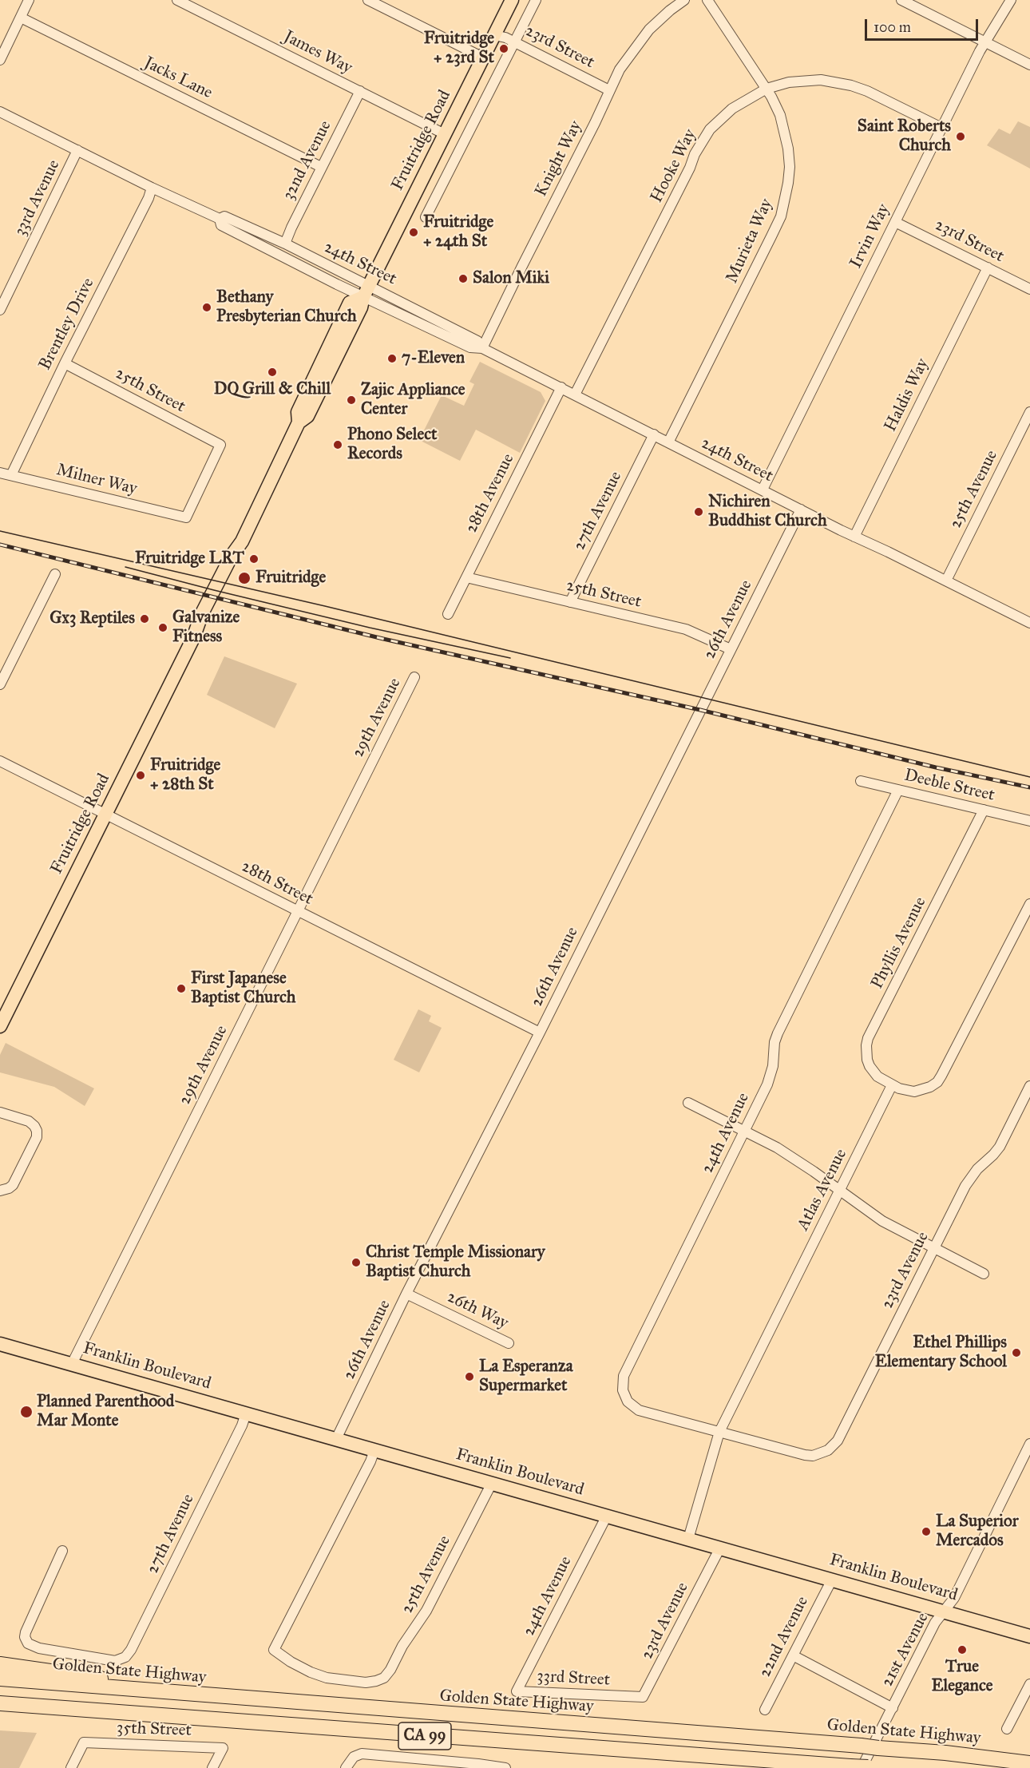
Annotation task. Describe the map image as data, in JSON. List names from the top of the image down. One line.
{"streets":{"highway":["Golden State Highway","CA 99"],"main road":["Fruitridge Road","Franklin Boulevard"],"street":["23rd Street","James Way","Jacks Lane","Knight Way","32nd Avenue","Hooke Way","33rd Avenue","Irvin Way","Murieta Way","24th Street","Brentley Drive","25th Street","Haldis Way","Milner Way","25th Avenue","28th Avenue","27th Avenue","26th Avenue","29th Avenue","Deeble Street","28th Street","Phyllis Avenue","24th Avenue","Atlas Avenue","23rd Avenue","26th Way","22nd Avenue","21st Avenue","33rd Street","35th Street"]},"crossings":[["23rd Street","Fruitridge Road"],["23rd Street","Knight Way"],["23rd Street","Irvin Way"],["23rd Street","Haldis Way"],["James Way","Fruitridge Road"],["James Way","32nd Avenue"],["Jacks Lane","32nd Avenue"],["Fruitridge Road","24th Street"],["Fruitridge Road","28th Street"],["Knight Way","24th Street"],["32nd Avenue","24th Street"],["Hooke Way","Irvin Way"],["Hooke Way","Murieta Way"],["Hooke Way","24th Street"],["33rd Avenue","24th Street"],["Irvin Way","24th Street"],["Murieta Way","24th Street"],["24th Street","Brentley Drive"],["24th Street","Haldis Way"],["24th Street","25th Avenue"],["24th Street","28th Avenue"],["24th Street","27th Avenue"],["24th Street","26th Avenue"],["Brentley Drive","25th Street"],["Brentley Drive","Milner Way"],["25th Street","Milner Way"],["25th Street","28th Avenue"],["25th Street","27th Avenue"],["25th Street","26th Avenue"],["25th Avenue","Franklin Boulevard"],["27th Avenue","Franklin Boulevard"],["26th Avenue","28th Street"],["26th Avenue","26th Way"],["26th Avenue","Franklin Boulevard"],["29th Avenue","28th Street"],["29th Avenue","Franklin Boulevard"],["Deeble Street","Phyllis Avenue"],["Deeble Street","24th Avenue"],["Phyllis Avenue","Atlas Avenue"],["24th Avenue","Atlas Avenue"],["24th Avenue","23rd Avenue"],["24th Avenue","Franklin Boulevard"],["24th Avenue","33rd Street"],["Atlas Avenue","23rd Avenue"],["Atlas Avenue","Franklin Boulevard"],["23rd Avenue","Franklin Boulevard"],["23rd Avenue","33rd Street"],["Franklin Boulevard","22nd Avenue"],["Franklin Boulevard","21st Avenue"],["21st Avenue","CA 99"]],"places":["Fruitridge + 23rd St","Saint Roberts Church","Fruitridge + 24th St","Salon Miki","Bethany Presbyterian Church","7-Eleven","DQ Grill & Chill","Zajic Appliance Center","Phono Select Records","Nichiren Buddhist Church","Fruitridge LRT","Fruitridge","Gx3 Reptiles","Galvanize Fitness","Fruitridge + 28th St","First Japanese Baptist Church","Christ Temple Missionary Baptist Church","Ethel Phillips Elementary School","La Esperanza Supermarket","Planned Parenthood Mar Monte","La Superior Mercados","True Elegance"],"scale_bar":"100 m"}
